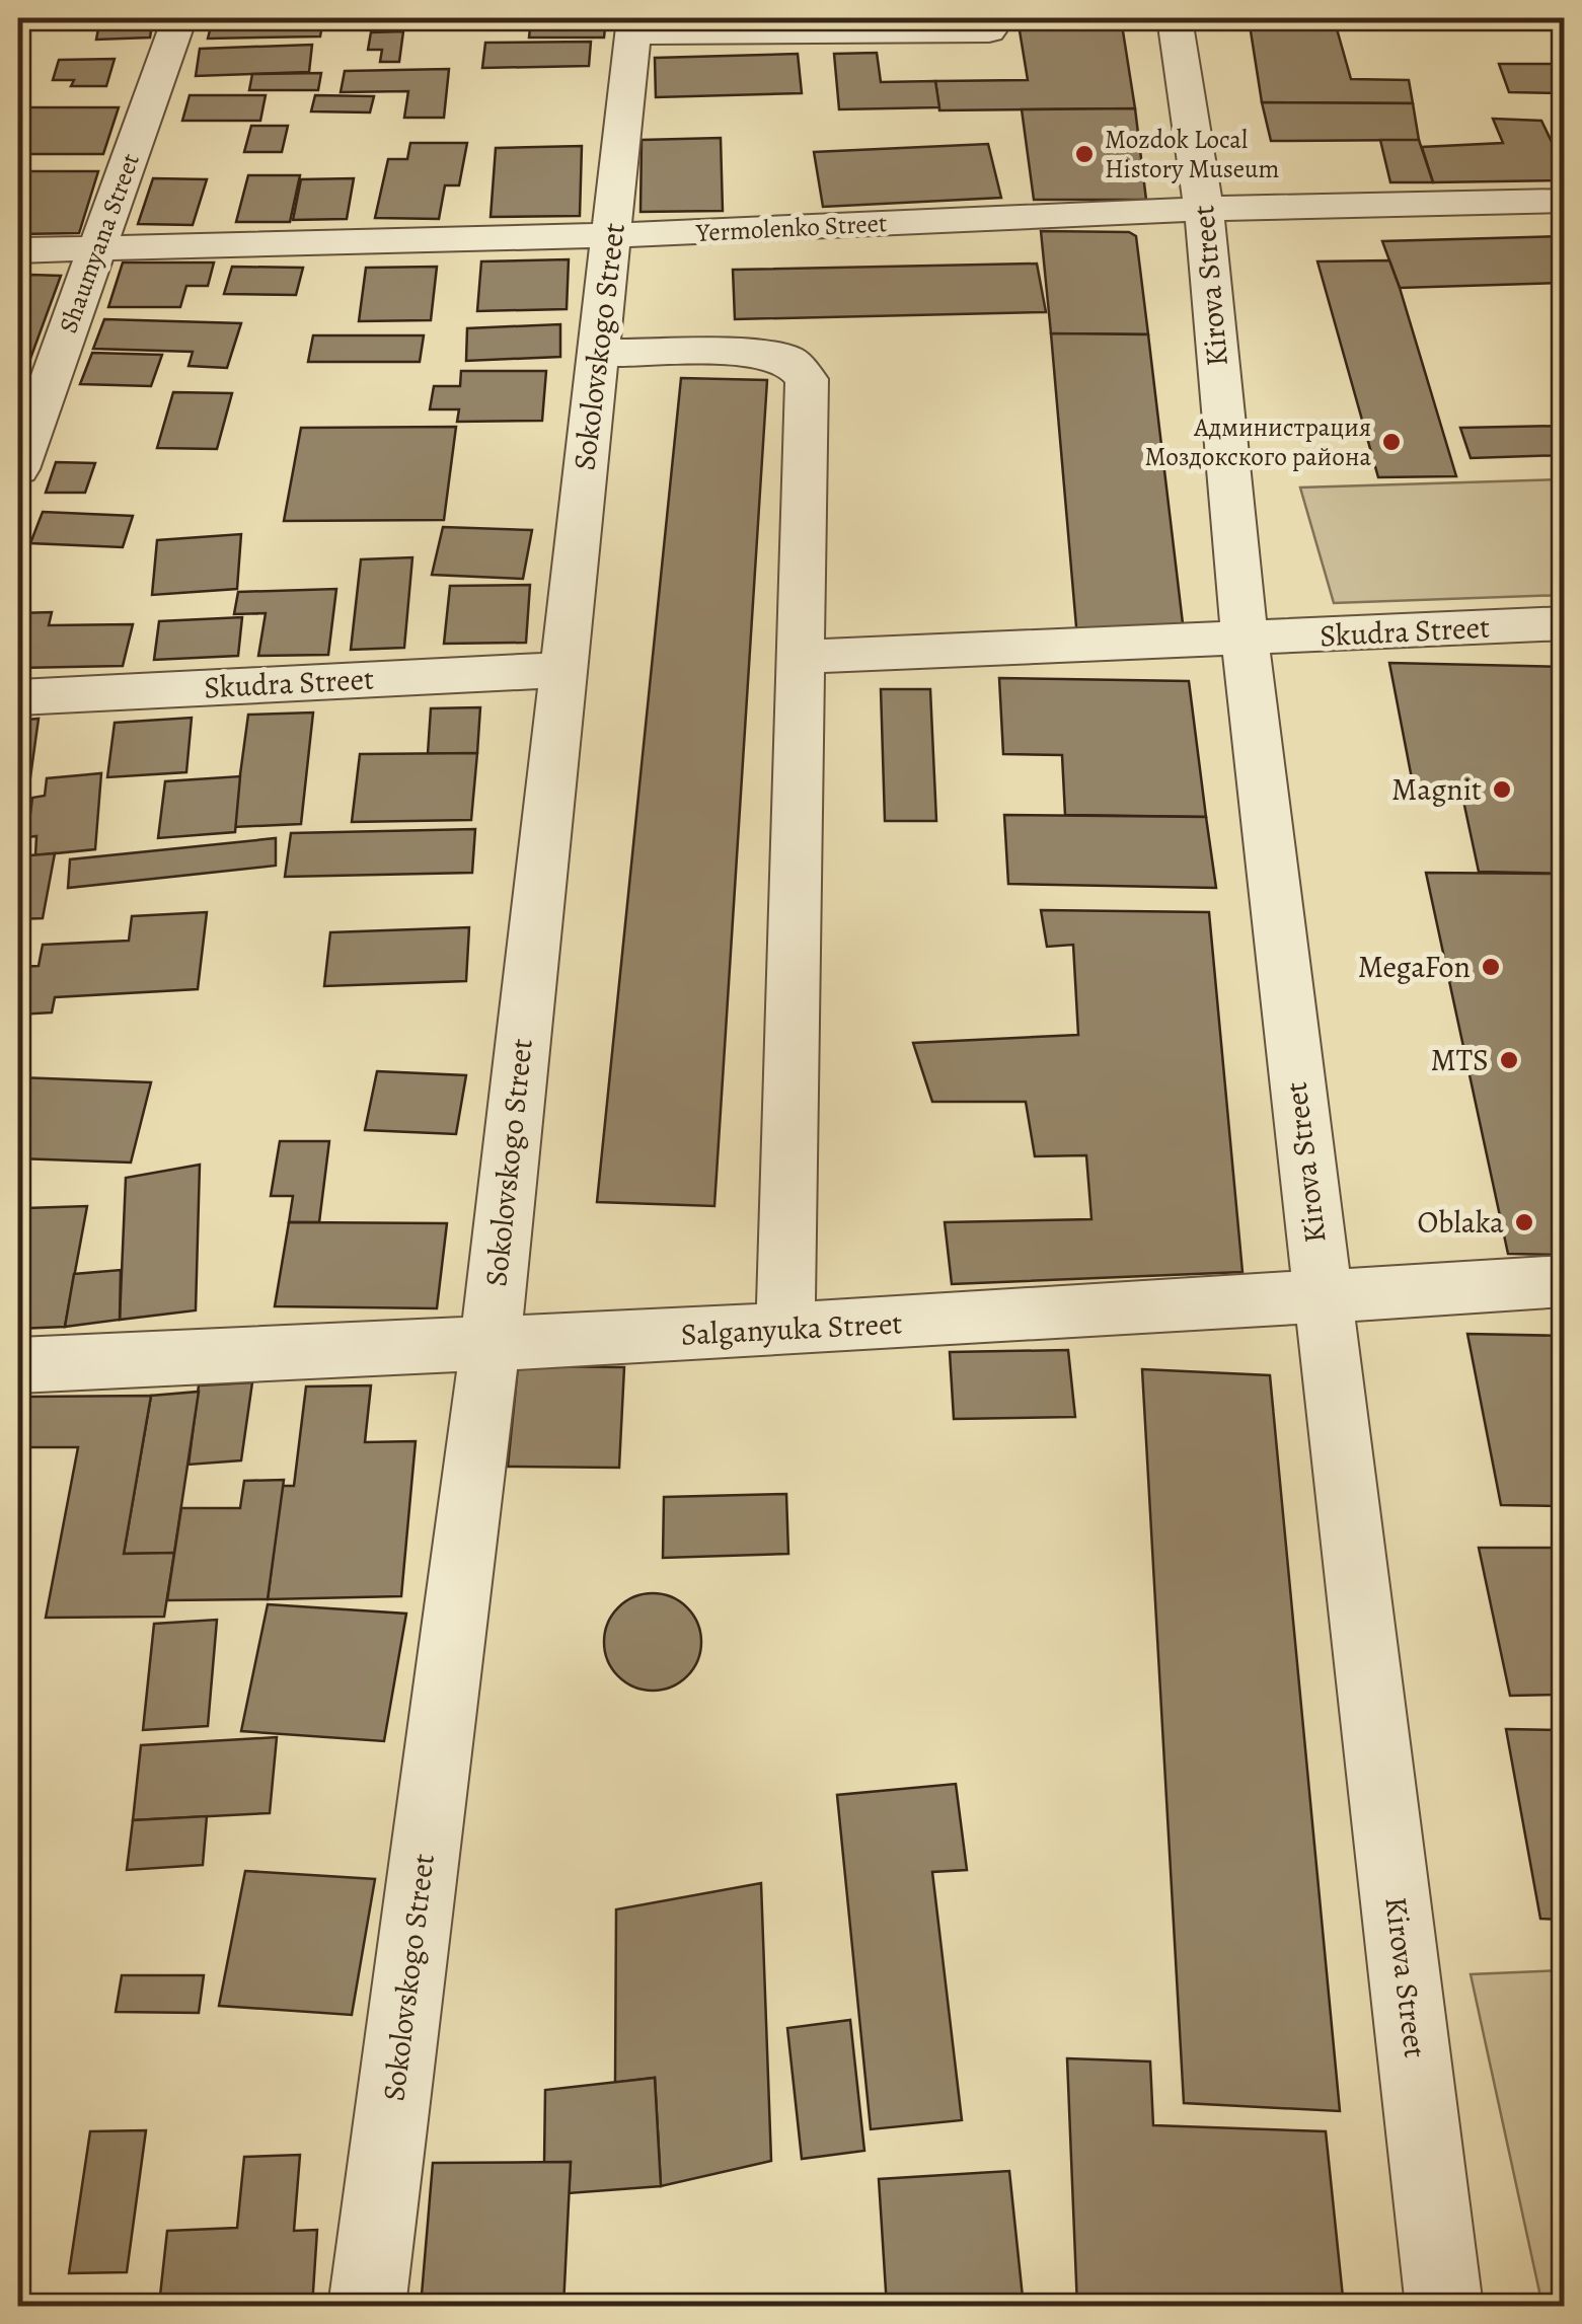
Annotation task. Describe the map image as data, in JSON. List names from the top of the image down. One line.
{"streets":{"street":["Yermolenko Street","Shaumyana Street","Kirova Street","Sokolovskogo Street","Skudra Street","Salganyuka Street"]},"crossings":[["Yermolenko Street","Shaumyana Street"],["Yermolenko Street","Kirova Street"],["Yermolenko Street","Sokolovskogo Street"],["Kirova Street","Skudra Street"],["Kirova Street","Salganyuka Street"],["Sokolovskogo Street","Skudra Street"],["Sokolovskogo Street","Salganyuka Street"]],"places":["Mozdok Local History Museum","Администрация Моздокского района","Magnit","MegaFon","MTS","Oblaka"]}
